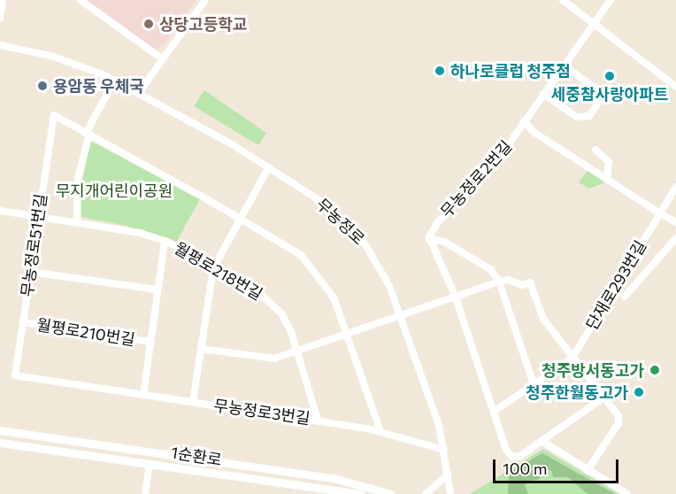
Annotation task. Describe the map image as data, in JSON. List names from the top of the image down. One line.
{"streets":{"street":["무농정로2번길","무농정로","무농정로51번길","월평로218번길","단재로293번길","월평로210번길","무농정로3번길","1순환로"]},"crossings":[["무농정로","무농정로3번길"],["무농정로51번길","월평로218번길"],["무농정로51번길","월평로210번길"],["무농정로51번길","무농정로3번길"],["월평로218번길","월평로210번길"],["월평로218번길","무농정로3번길"]],"parks":["무지개어린이공원"],"places":["상당고등학교","하나로클럽 청주점","세중참사랑아파트","용암동 우체국","청주방서동고가","청주한월동고가"],"scale_bar":"100 m"}
